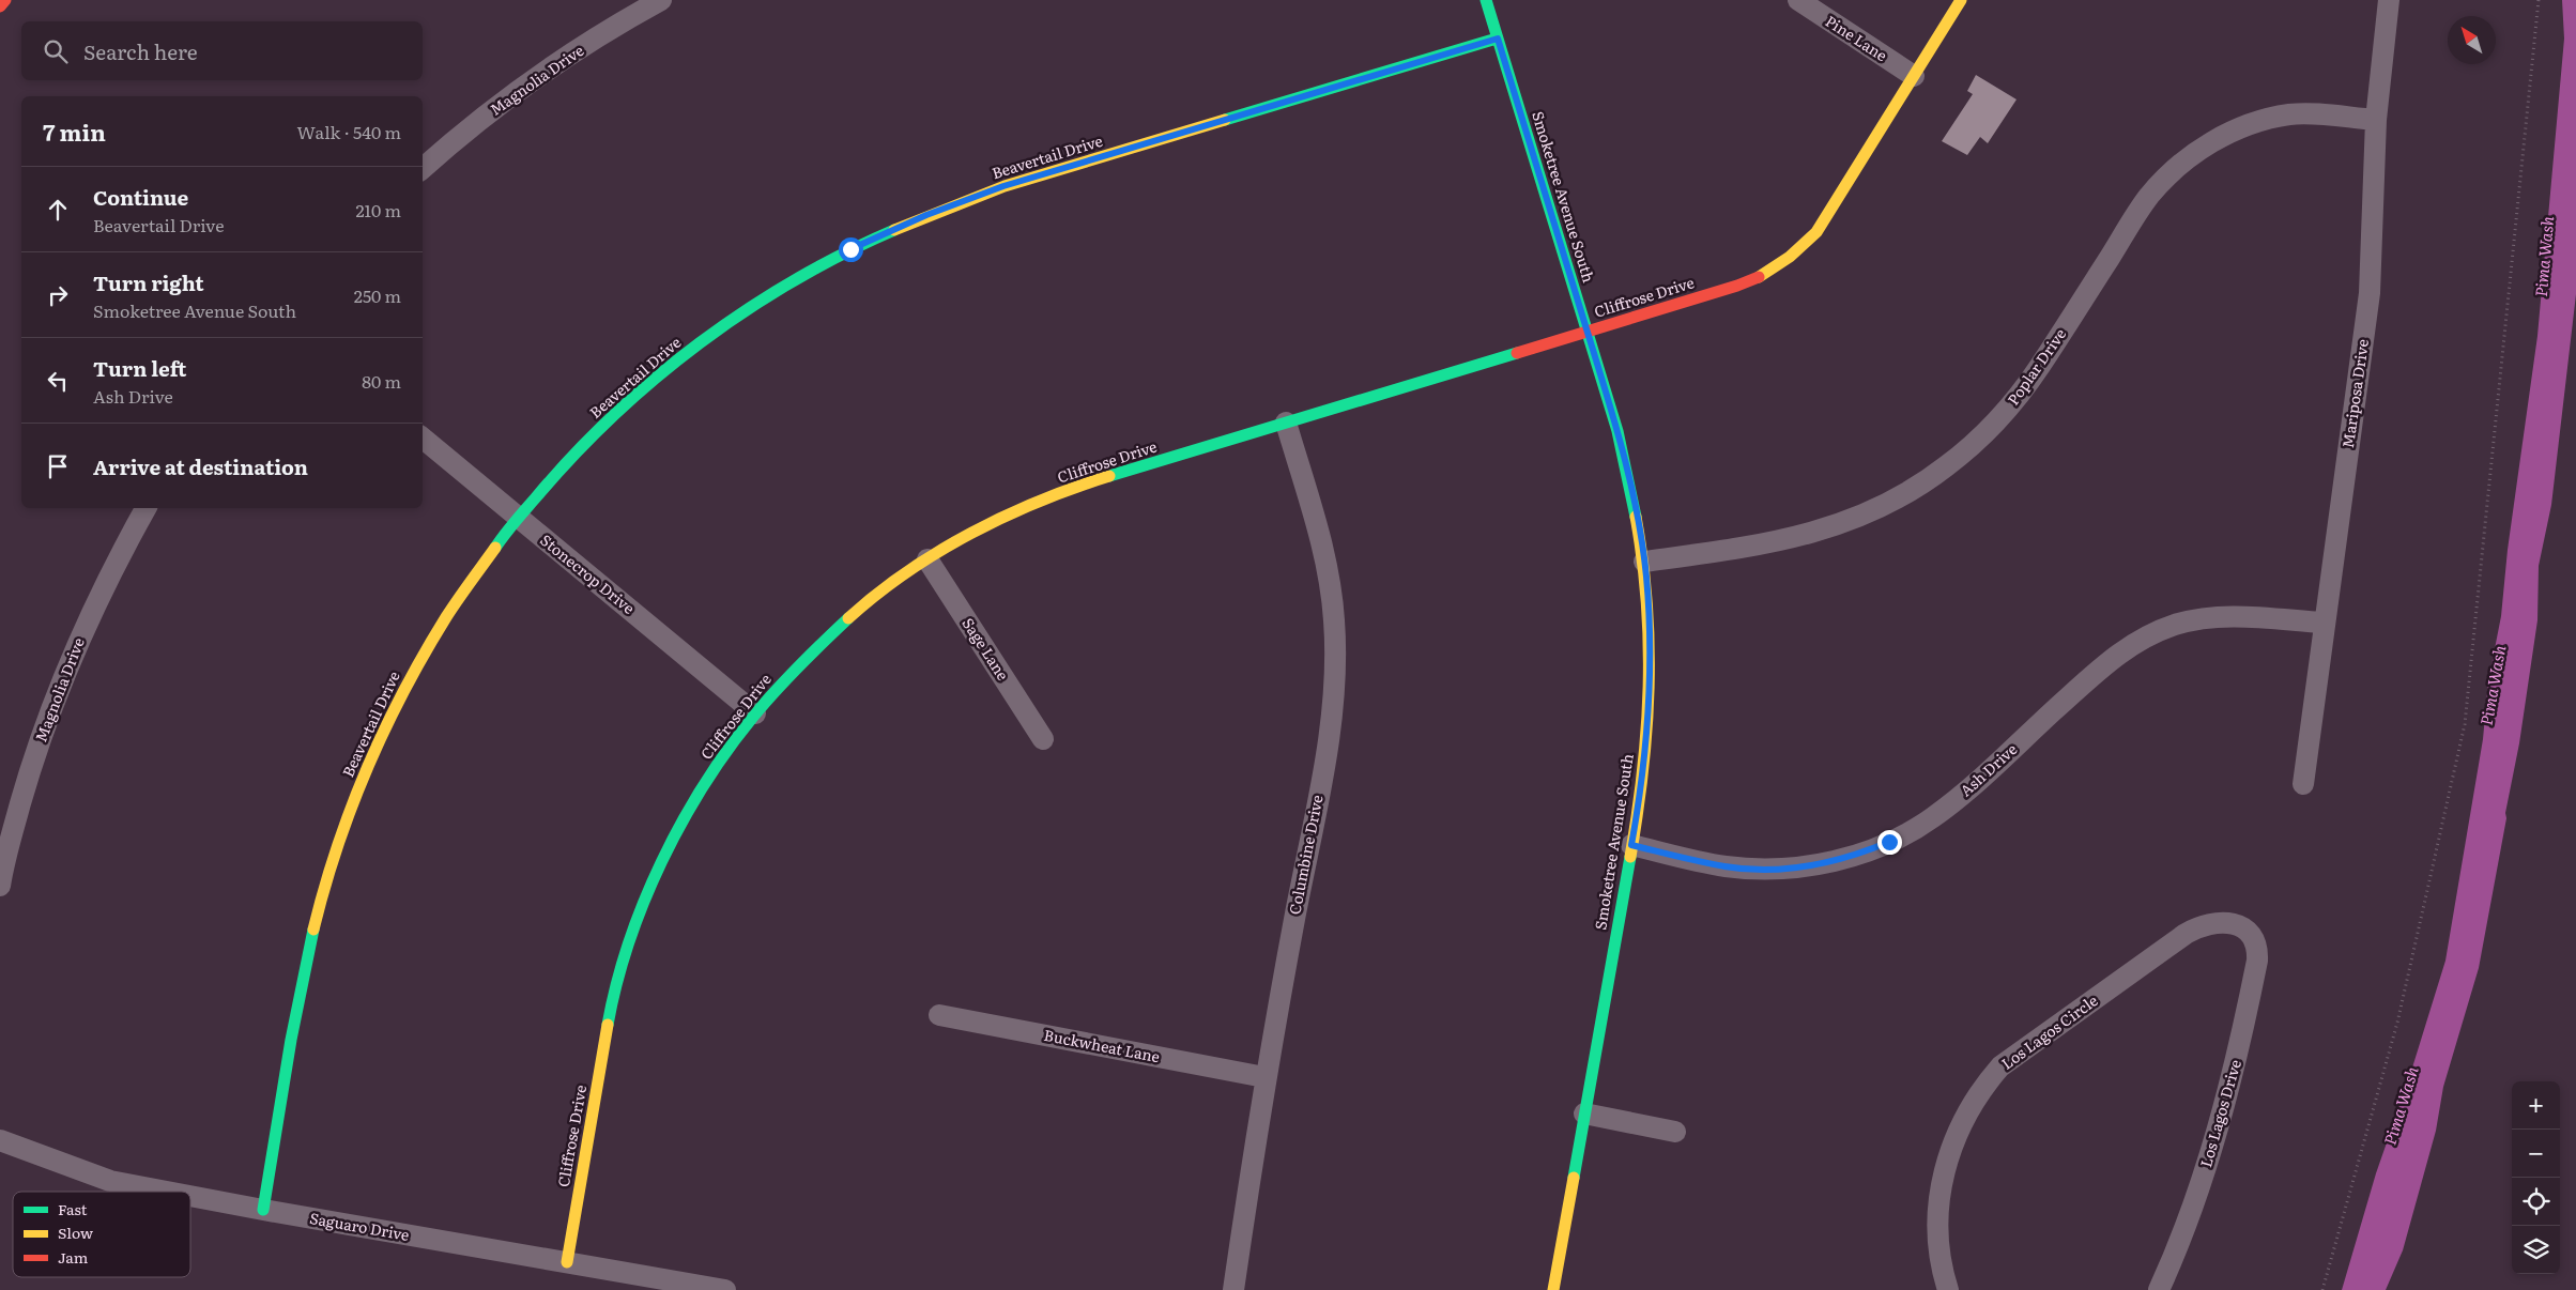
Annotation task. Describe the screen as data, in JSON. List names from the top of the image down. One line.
{"streets":{"street":["Pine Lane","Magnolia Drive","Beavertail Drive","Smoketree Avenue South","Cliffrose Drive","Poplar Drive","Mariposa Drive","Stonecrop Drive","Sage Lane","Ash Drive","Columbine Drive","Los Lagos Circle","Buckwheat Lane","Los Lagos Drive","Saguaro Drive"]},"crossings":[["Pine Lane","Cliffrose Drive"],["Beavertail Drive","Smoketree Avenue South"],["Beavertail Drive","Stonecrop Drive"],["Beavertail Drive","Saguaro Drive"],["Smoketree Avenue South","Cliffrose Drive"],["Smoketree Avenue South","Poplar Drive"],["Smoketree Avenue South","Ash Drive"],["Cliffrose Drive","Stonecrop Drive"],["Cliffrose Drive","Sage Lane"],["Cliffrose Drive","Columbine Drive"],["Cliffrose Drive","Saguaro Drive"],["Poplar Drive","Mariposa Drive"],["Mariposa Drive","Ash Drive"],["Columbine Drive","Buckwheat Lane"],["Los Lagos Circle","Los Lagos Drive"]],"water":["Pima Wash"],"legend":["Fast","Slow","Jam"],"north":"top left","page":{"search":"Search here","heading":["7 min","Walk · 540 m"],"list":[["Continue","Beavertail Drive","210 m"],["Turn right","Smoketree Avenue South","250 m"],["Turn left","Ash Drive","80 m"],"Arrive at destination"],"map_buttons":["+","−"]}}
